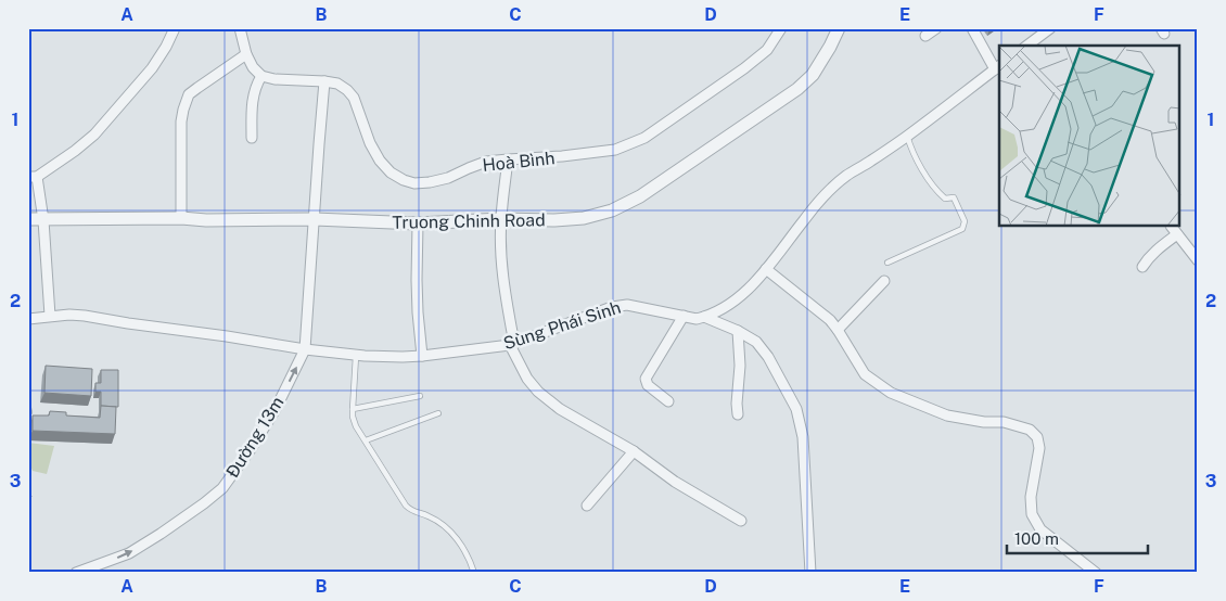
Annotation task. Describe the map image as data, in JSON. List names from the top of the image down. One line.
{"streets":{"street":["Hoà Bình","Truong Chinh Road","Sùng Phái Sinh","Đường 13m"]},"crossings":[["Hoà Bình","Đường 13m"],["Truong Chinh Road","Đường 13m"],["Sùng Phái Sinh","Đường 13m"]],"one_way":["Đường 13m"],"scale_bar":"100 m","grid":{"columns":["A","B","C","D","E","F"],"rows":["1","2","3"]}}
